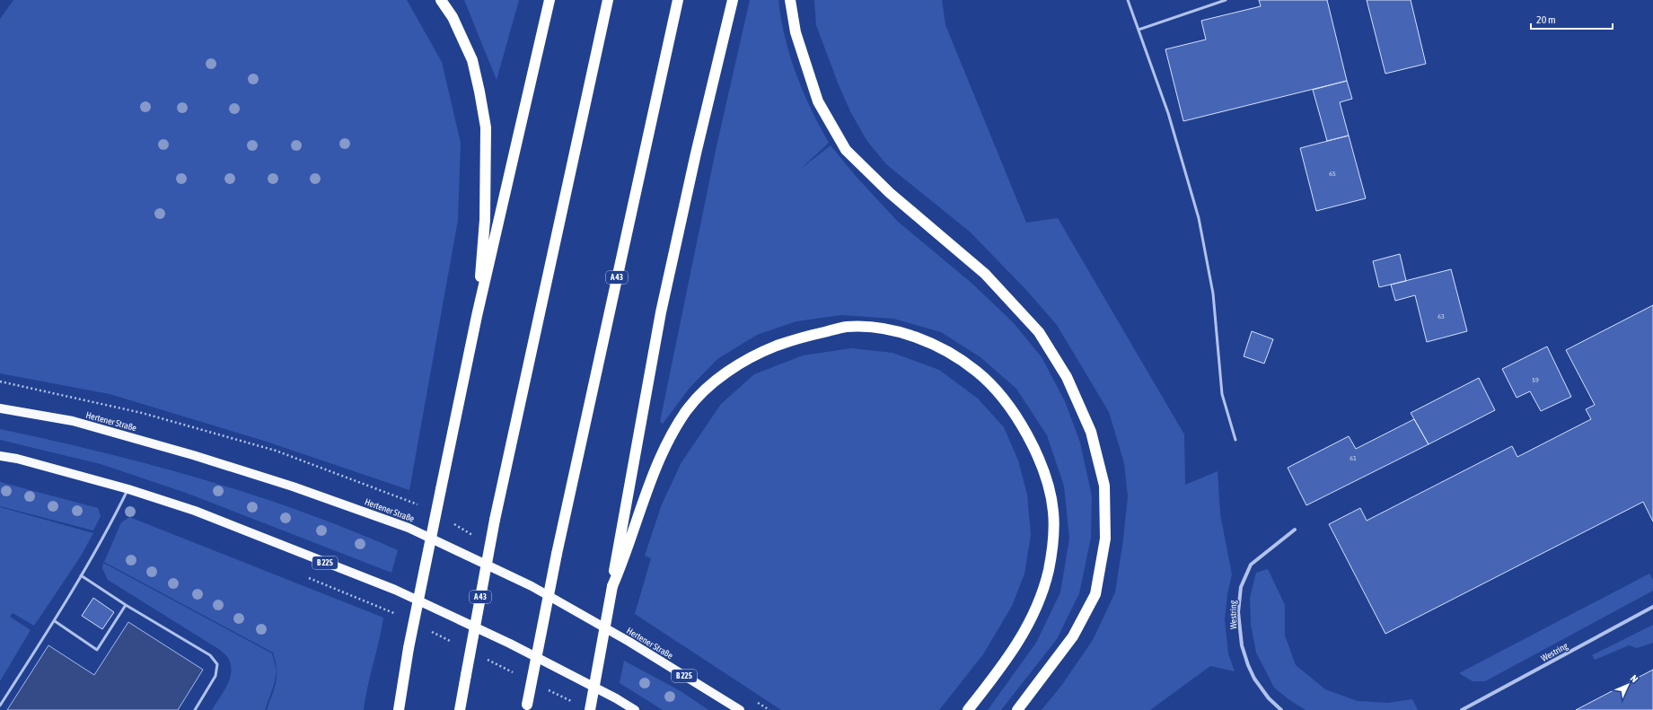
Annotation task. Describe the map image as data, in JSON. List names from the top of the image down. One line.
{"streets":{"highway":["A 43"],"main road":["Hertener Straße","B 225"],"street":["Westring"]},"house_numbers":["65","63","59","61"],"scale_bar":"20 m","north":"top right"}
